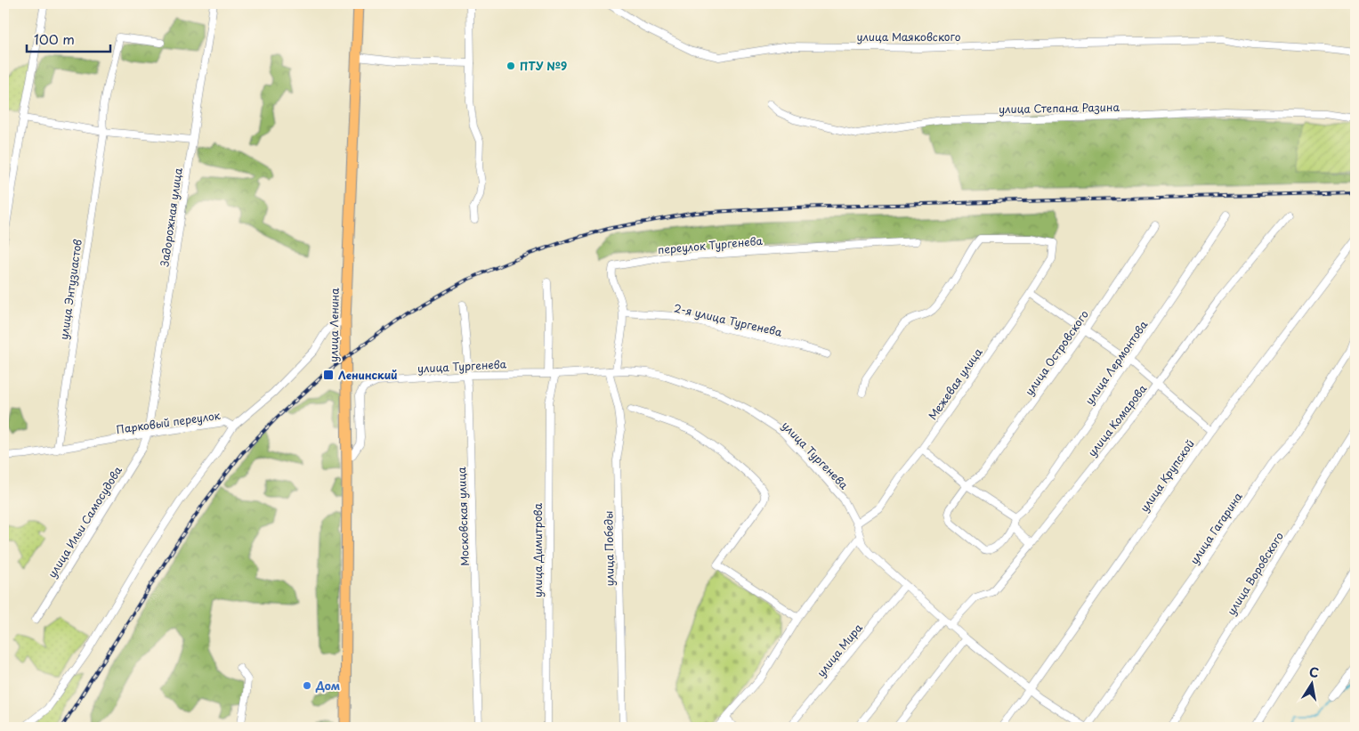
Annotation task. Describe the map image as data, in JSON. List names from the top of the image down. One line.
{"streets":{"main road":["улица Ленина"],"street":["улица Маяковского","улица Степана Разина","Задорожная улица","переулок Тургенева","улица Энтузиастов","2-я улица Тургенева","улица Островского","улица Лермонтова","улица Тургенева","Межевая улица","улица Комарова","Парковый переулок","улица Крупской","Московская улица","улица Ильи Самосудова","улица Гагарина","улица Победы","улица Димитрова","улица Воровского","улица Мира"]},"crossings":[["Задорожная улица","Парковый переулок"],["Задорожная улица","улица Ильи Самосудова"],["переулок Тургенева","2-я улица Тургенева"],["переулок Тургенева","улица Тургенева"],["переулок Тургенева","улица Победы"],["улица Энтузиастов","Парковый переулок"],["улица Ленина","улица Тургенева"],["улица Ленина","Парковый переулок"],["улица Тургенева","Межевая улица"],["улица Тургенева","улица Комарова"],["улица Тургенева","улица Крупской"],["улица Тургенева","Московская улица"],["улица Тургенева","улица Гагарина"],["улица Тургенева","улица Победы"],["улица Тургенева","улица Димитрова"],["улица Тургенева","улица Мира"],["Парковый переулок","улица Ильи Самосудова"]],"places":{"other":["ПТУ №9","Дом"],"transit":["Ленинский"]},"scale_bar":"100 m","north":"top"}
